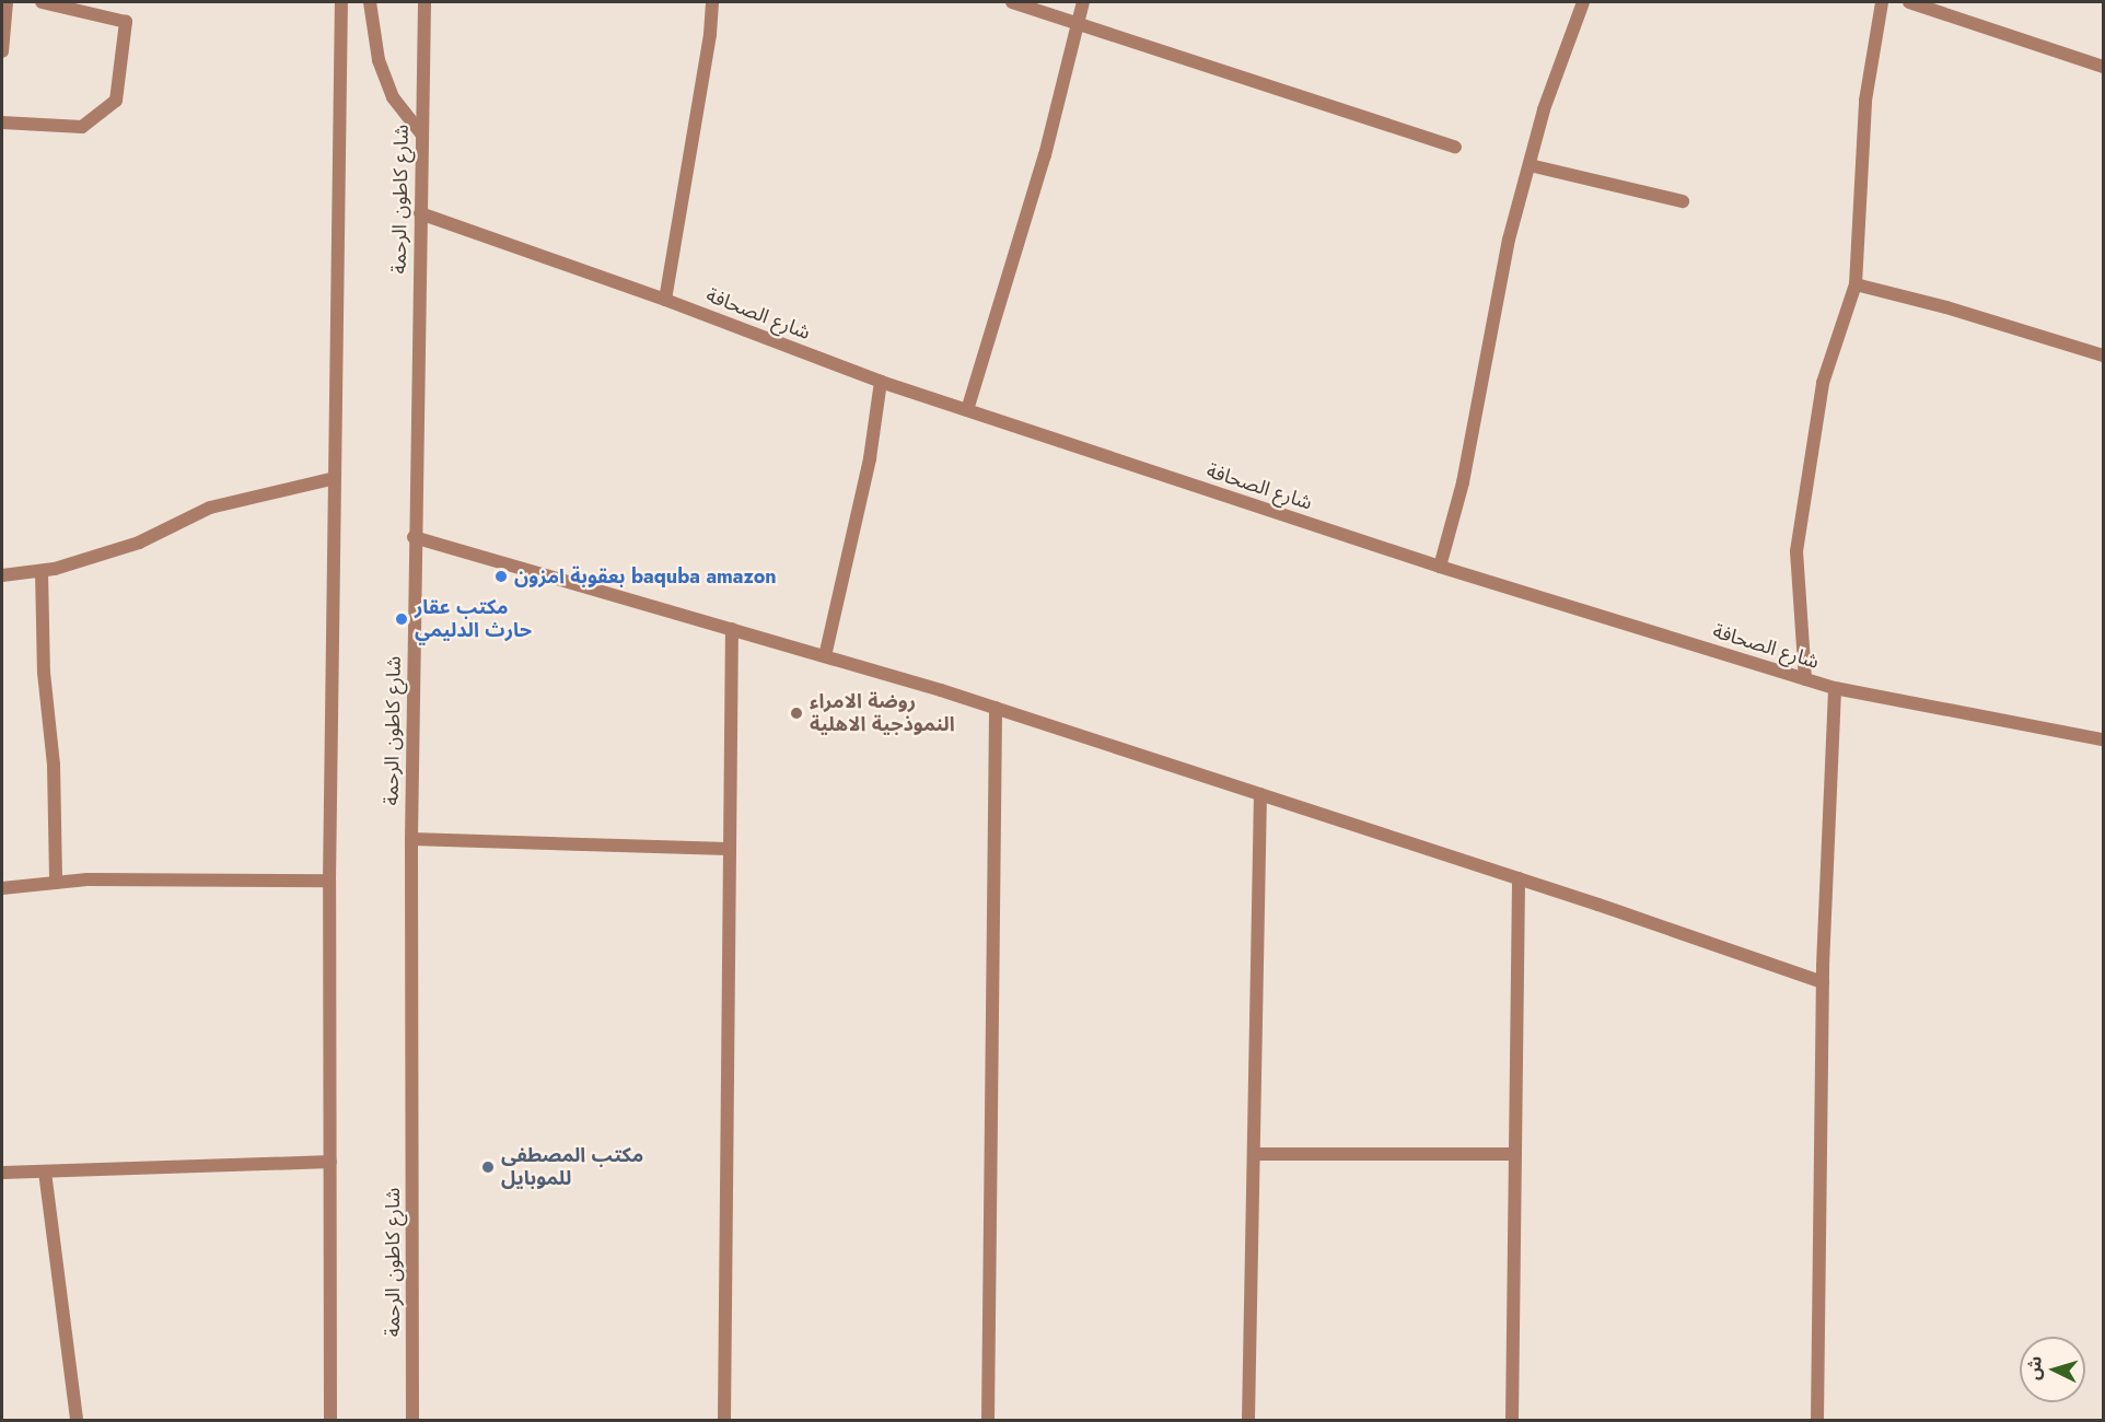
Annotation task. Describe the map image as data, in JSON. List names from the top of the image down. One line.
{"streets":{"street":["شارع كاطون الرحمة","شارع الصحافة"]},"crossings":[["شارع كاطون الرحمة","شارع الصحافة"]],"places":["بعقوبة امزون baquba amazon","مكتب عقار حارث الدليمي","روضة الامراء النموذجية الاهلية","مكتب المصطفى للموبايل"],"north":"left"}
